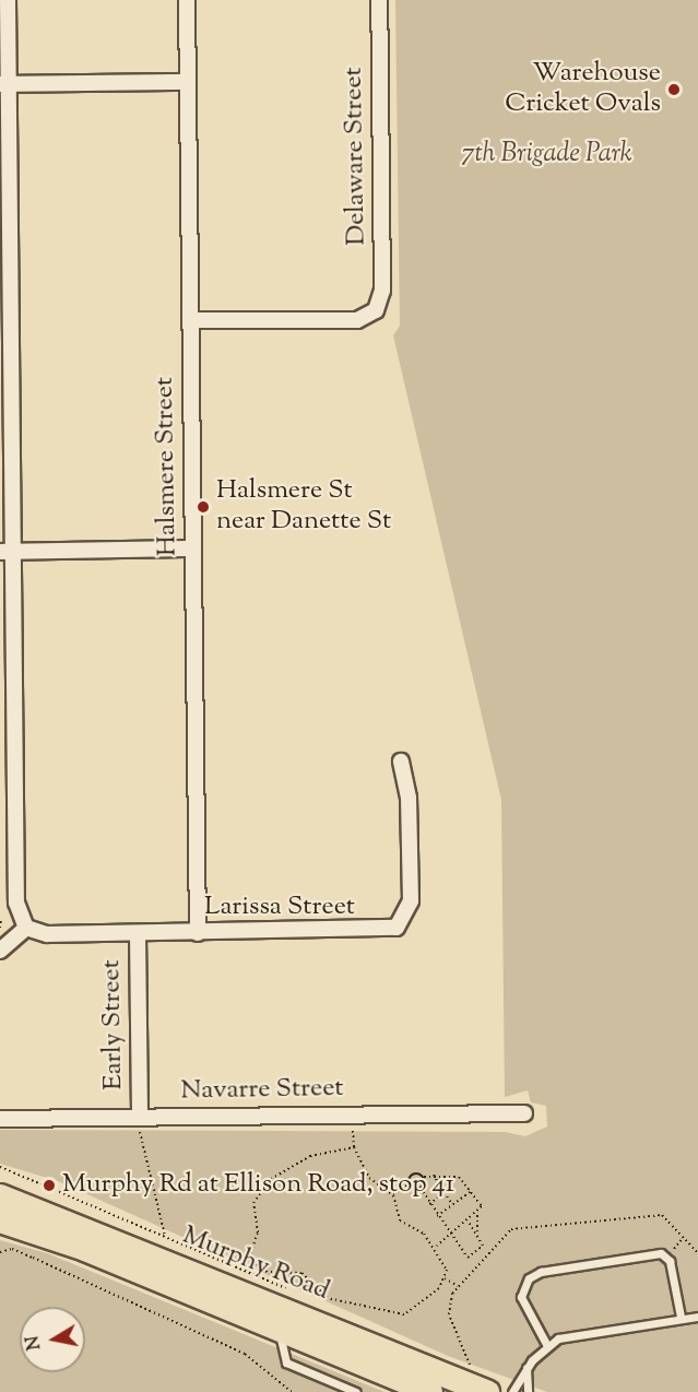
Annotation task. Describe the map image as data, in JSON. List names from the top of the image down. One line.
{"streets":{"main road":["Murphy Road"],"street":["Delaware Street","Halsmere Street","Larissa Street","Early Street","Navarre Street"]},"crossings":[["Delaware Street","Halsmere Street"],["Halsmere Street","Larissa Street"],["Larissa Street","Early Street"],["Early Street","Navarre Street"]],"parks":["7th Brigade Park"],"places":["Warehouse Cricket Ovals","Halsmere St near Danette St","Murphy Rd at Ellison Road, stop 41"],"north":"left"}
